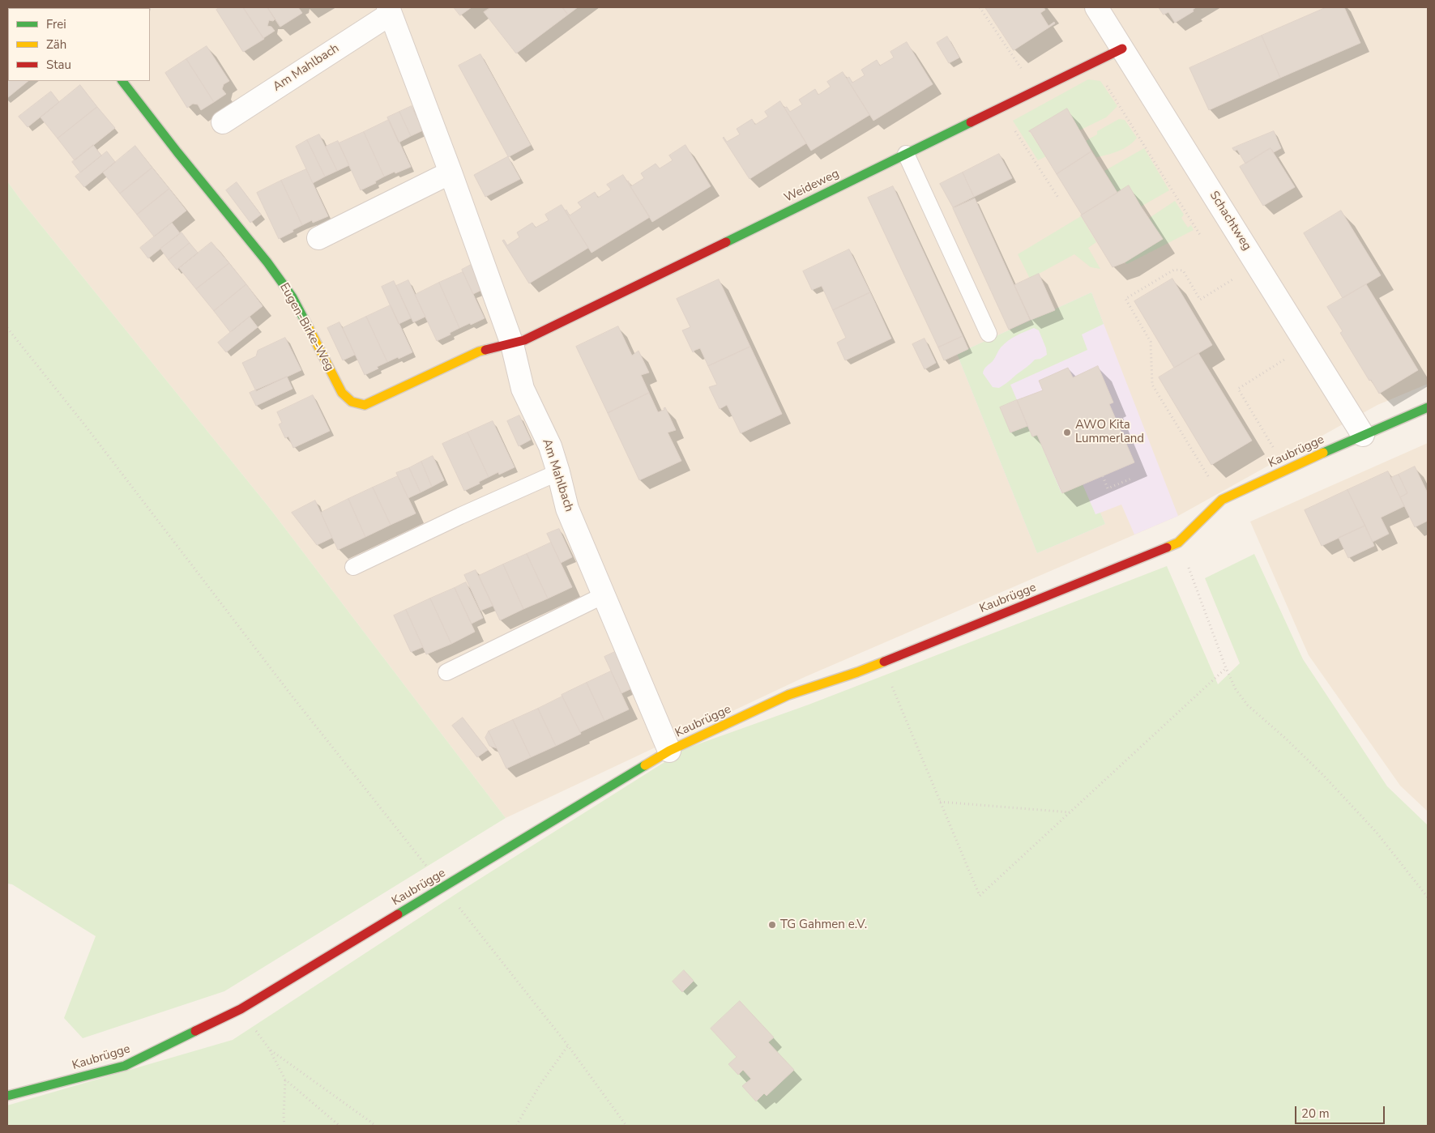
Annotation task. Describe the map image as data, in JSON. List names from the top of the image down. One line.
{"streets":{"street":["Am Mahlbach","Weideweg","Schachtweg","Eugen-Birke-Weg","Kaubrügge"]},"crossings":[["Am Mahlbach","Weideweg"],["Am Mahlbach","Eugen-Birke-Weg"],["Am Mahlbach","Kaubrügge"],["Weideweg","Schachtweg"],["Weideweg","Eugen-Birke-Weg"],["Schachtweg","Kaubrügge"]],"places":["AWO Kita Lummerland","TG Gahmen e.V."],"legend":["Frei","Zäh","Stau"],"scale_bar":"20 m"}
